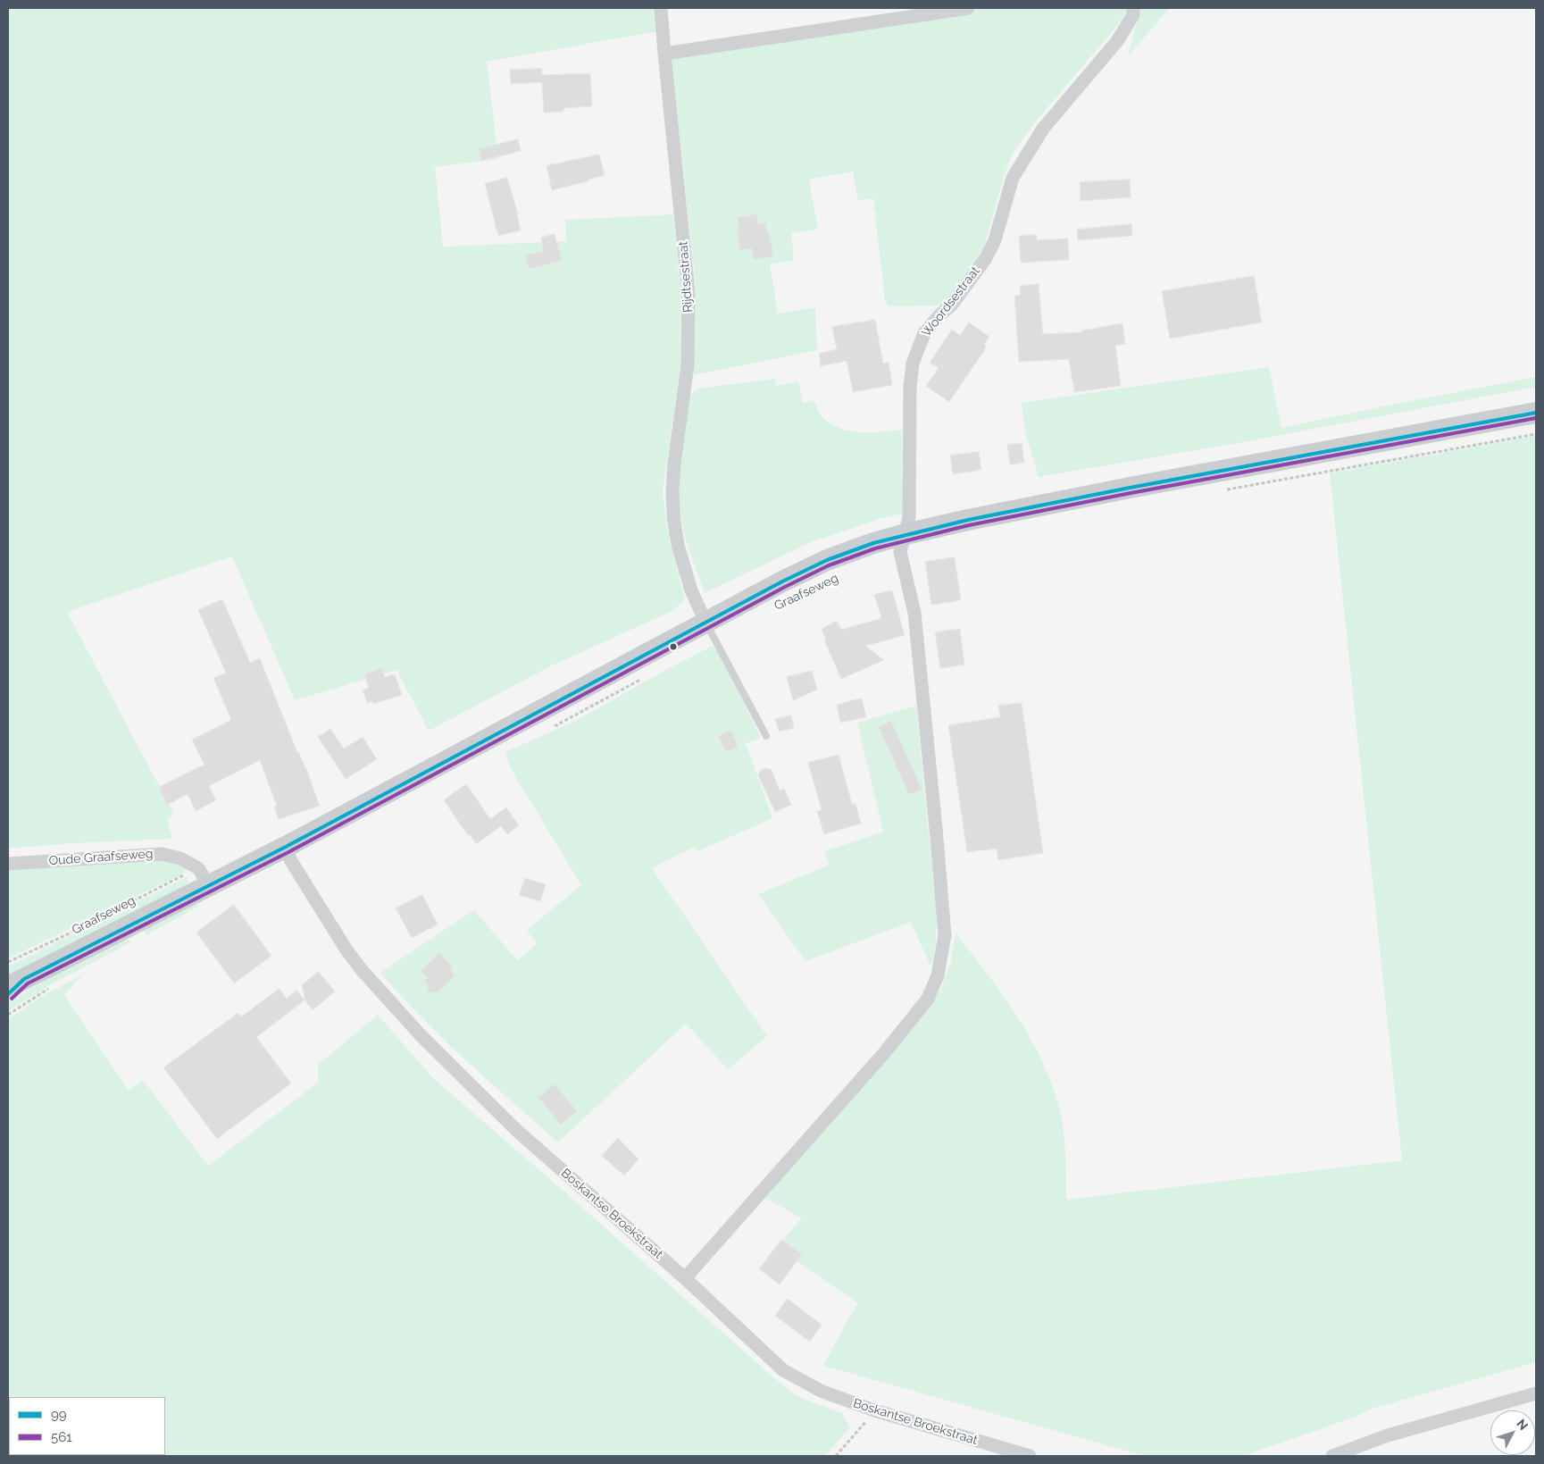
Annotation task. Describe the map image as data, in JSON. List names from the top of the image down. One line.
{"streets":{"main road":["Graafseweg"],"street":["Rijdtsestraat","Woordsestraat","Oude Graafseweg","Boskantse Broekstraat"]},"crossings":[["Rijdtsestraat","Graafseweg"],["Woordsestraat","Graafseweg"],["Woordsestraat","Boskantse Broekstraat"],["Graafseweg","Oude Graafseweg"],["Graafseweg","Boskantse Broekstraat"]],"lines":["transit line 99","transit line 561"],"legend":["99","561"],"north":"top right"}
